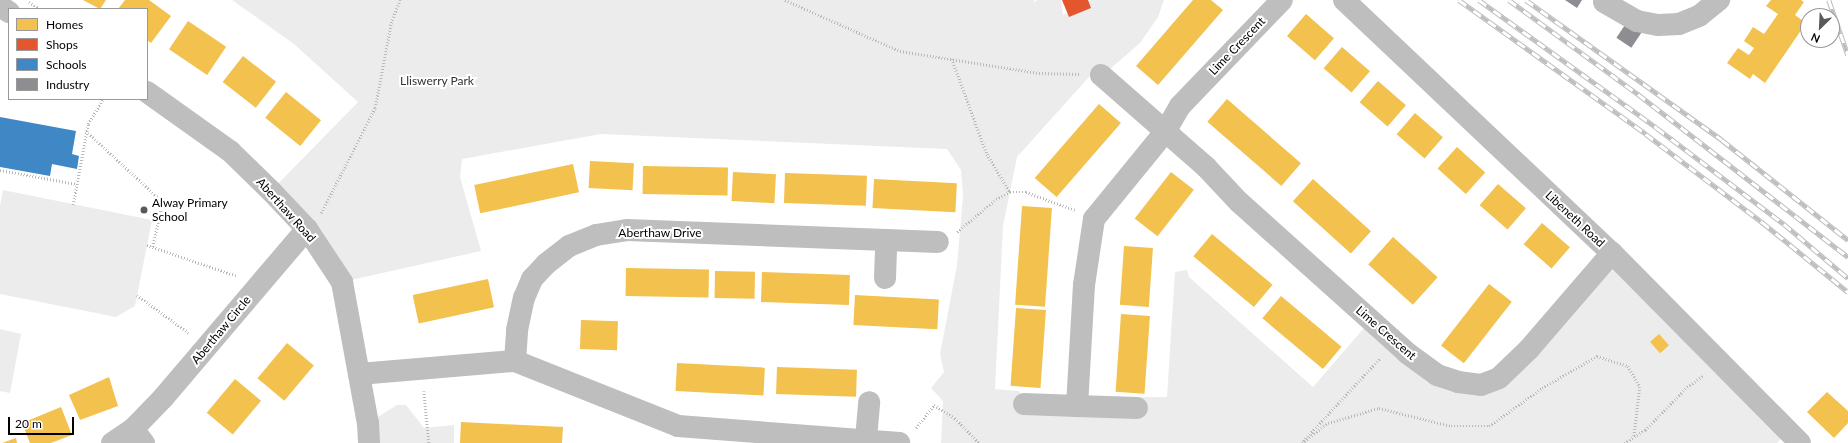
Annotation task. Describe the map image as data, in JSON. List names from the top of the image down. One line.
{"streets":{"street":["Lime Crescent","Aberthaw Road","Libeneth Road","Aberthaw Drive","Aberthaw Circle"]},"crossings":[["Lime Crescent","Libeneth Road"],["Aberthaw Road","Aberthaw Circle"]],"parks":["Lliswerry Park"],"places":["Alway Primary School"],"legend":["Homes","Shops","Schools","Industry"],"scale_bar":"20 m","north":"bottom left"}
